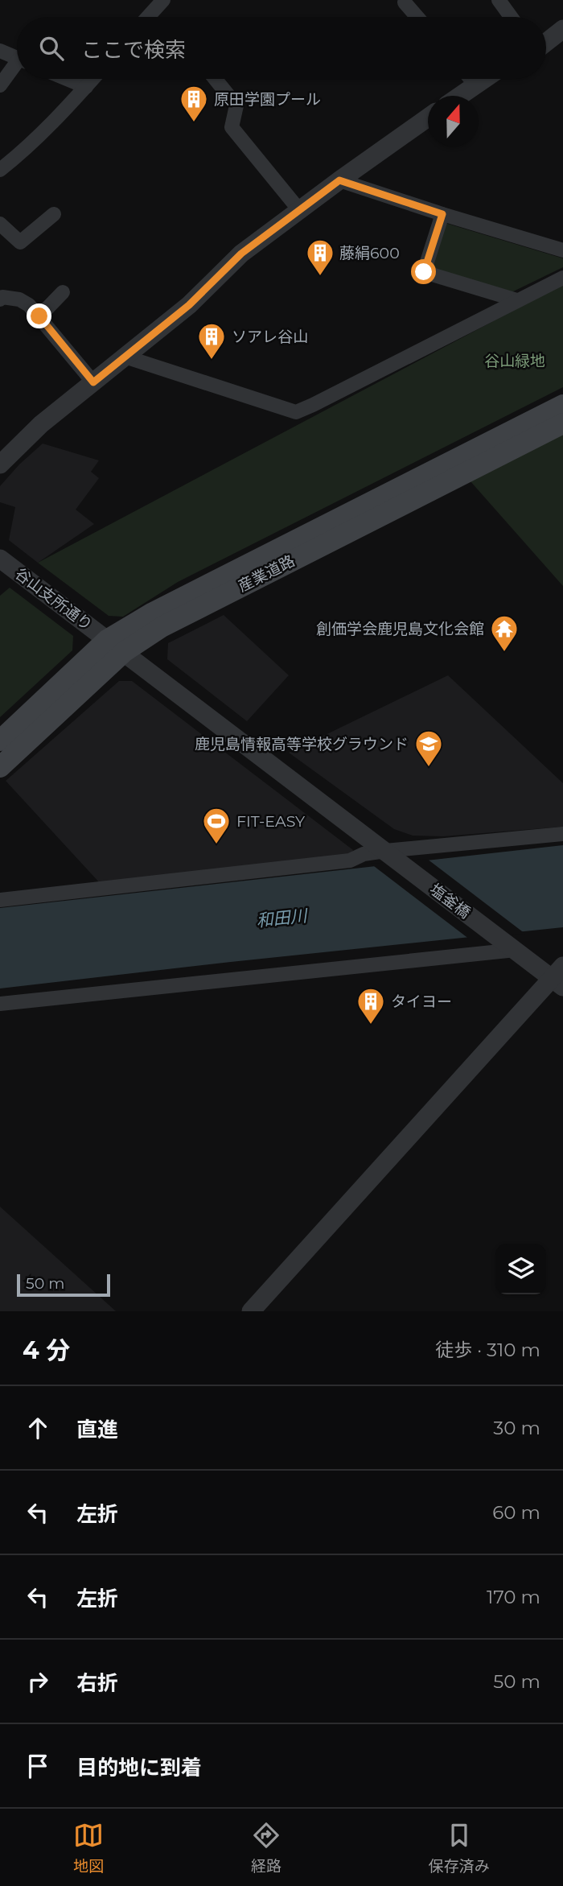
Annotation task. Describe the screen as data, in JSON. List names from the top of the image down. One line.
{"streets":{"main road":["産業道路"],"street":["谷山支所通り","塩釜橋"]},"crossings":[["産業道路","谷山支所通り"],["谷山支所通り","塩釜橋"]],"water":["和田川"],"parks":["谷山緑地"],"places":{"building":["原田学園プール","藤絹600","ソアレ谷山","タイヨー"],"temple":["創価学会鹿児島文化会館"],"school or university":["鹿児島情報高等学校グラウンド"],"sports":["FIT-EASY"]},"scale_bar":"50 m","north":"top","page":{"search":"ここで検索","scale":"50 m","heading":["4 分","徒歩 · 310 m"],"list":[["直進","30 m"],["左折","60 m"],["左折","170 m"],["右折","50 m"],"目的地に到着"],"nav":["地図","経路","保存済み"]}}
